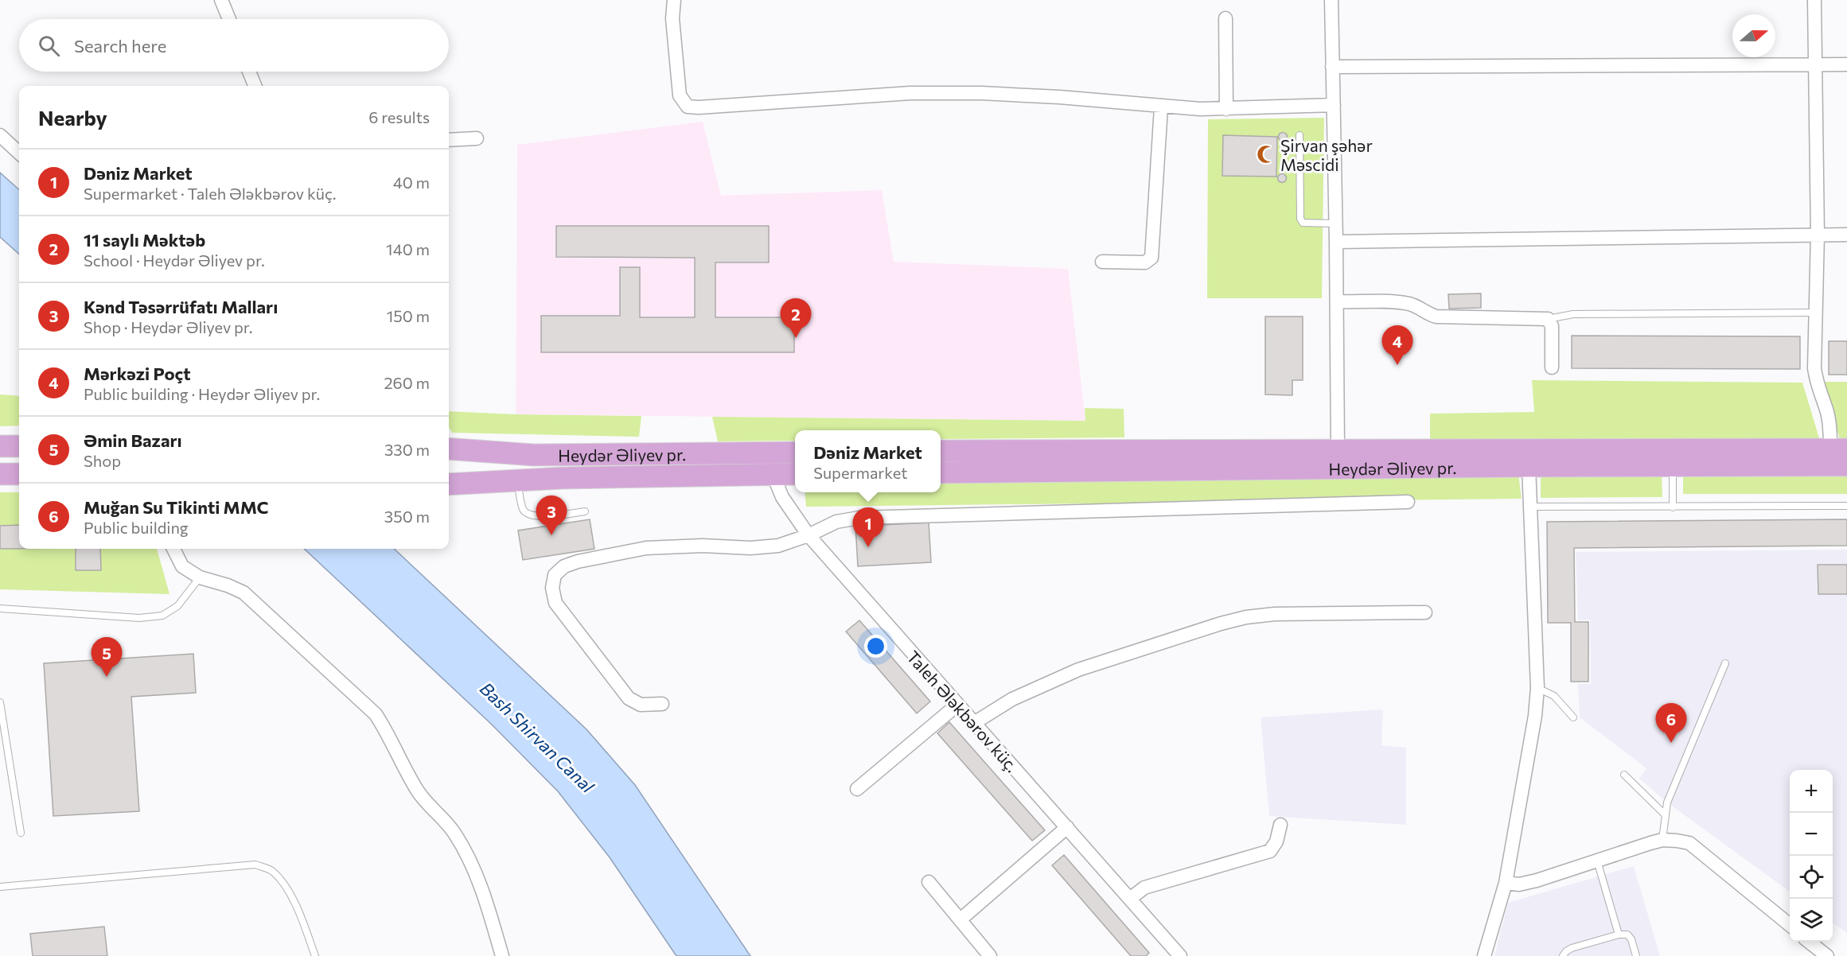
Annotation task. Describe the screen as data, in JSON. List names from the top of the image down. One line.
{"streets":{"main road":["Heydər Əliyev pr."],"street":["Taleh Ələkbərov küç."]},"crossings":[["Heydər Əliyev pr.","Taleh Ələkbərov küç."]],"water":["Bash Shirvan Canal"],"places":{"mosque":["Şirvan şəhər Məscidi"]},"north":"right","page":{"search":"Search here","heading":["Nearby","6 results"],"list":[{"mark":"1","name":"Dəniz Market","note":"Supermarket · Taleh Ələkbərov küç.","value":"40 m"},{"mark":"2","name":"11 saylı Məktəb","note":"School · Heydər Əliyev pr.","value":"140 m"},{"mark":"3","name":"Kənd Təsərrüfatı Malları","note":"Shop · Heydər Əliyev pr.","value":"150 m"},{"mark":"4","name":"Mərkəzi Poçt","note":"Public building · Heydər Əliyev pr.","value":"260 m"},{"mark":"5","name":"Əmin Bazarı","note":"Shop","value":"330 m"},{"mark":"6","name":"Muğan Su Tikinti MMC","note":"Public building","value":"350 m"}],"pins":["2","4","3","1","5","6"],"popup":["Dəniz Market","Supermarket"],"map_buttons":["+","−"]}}
